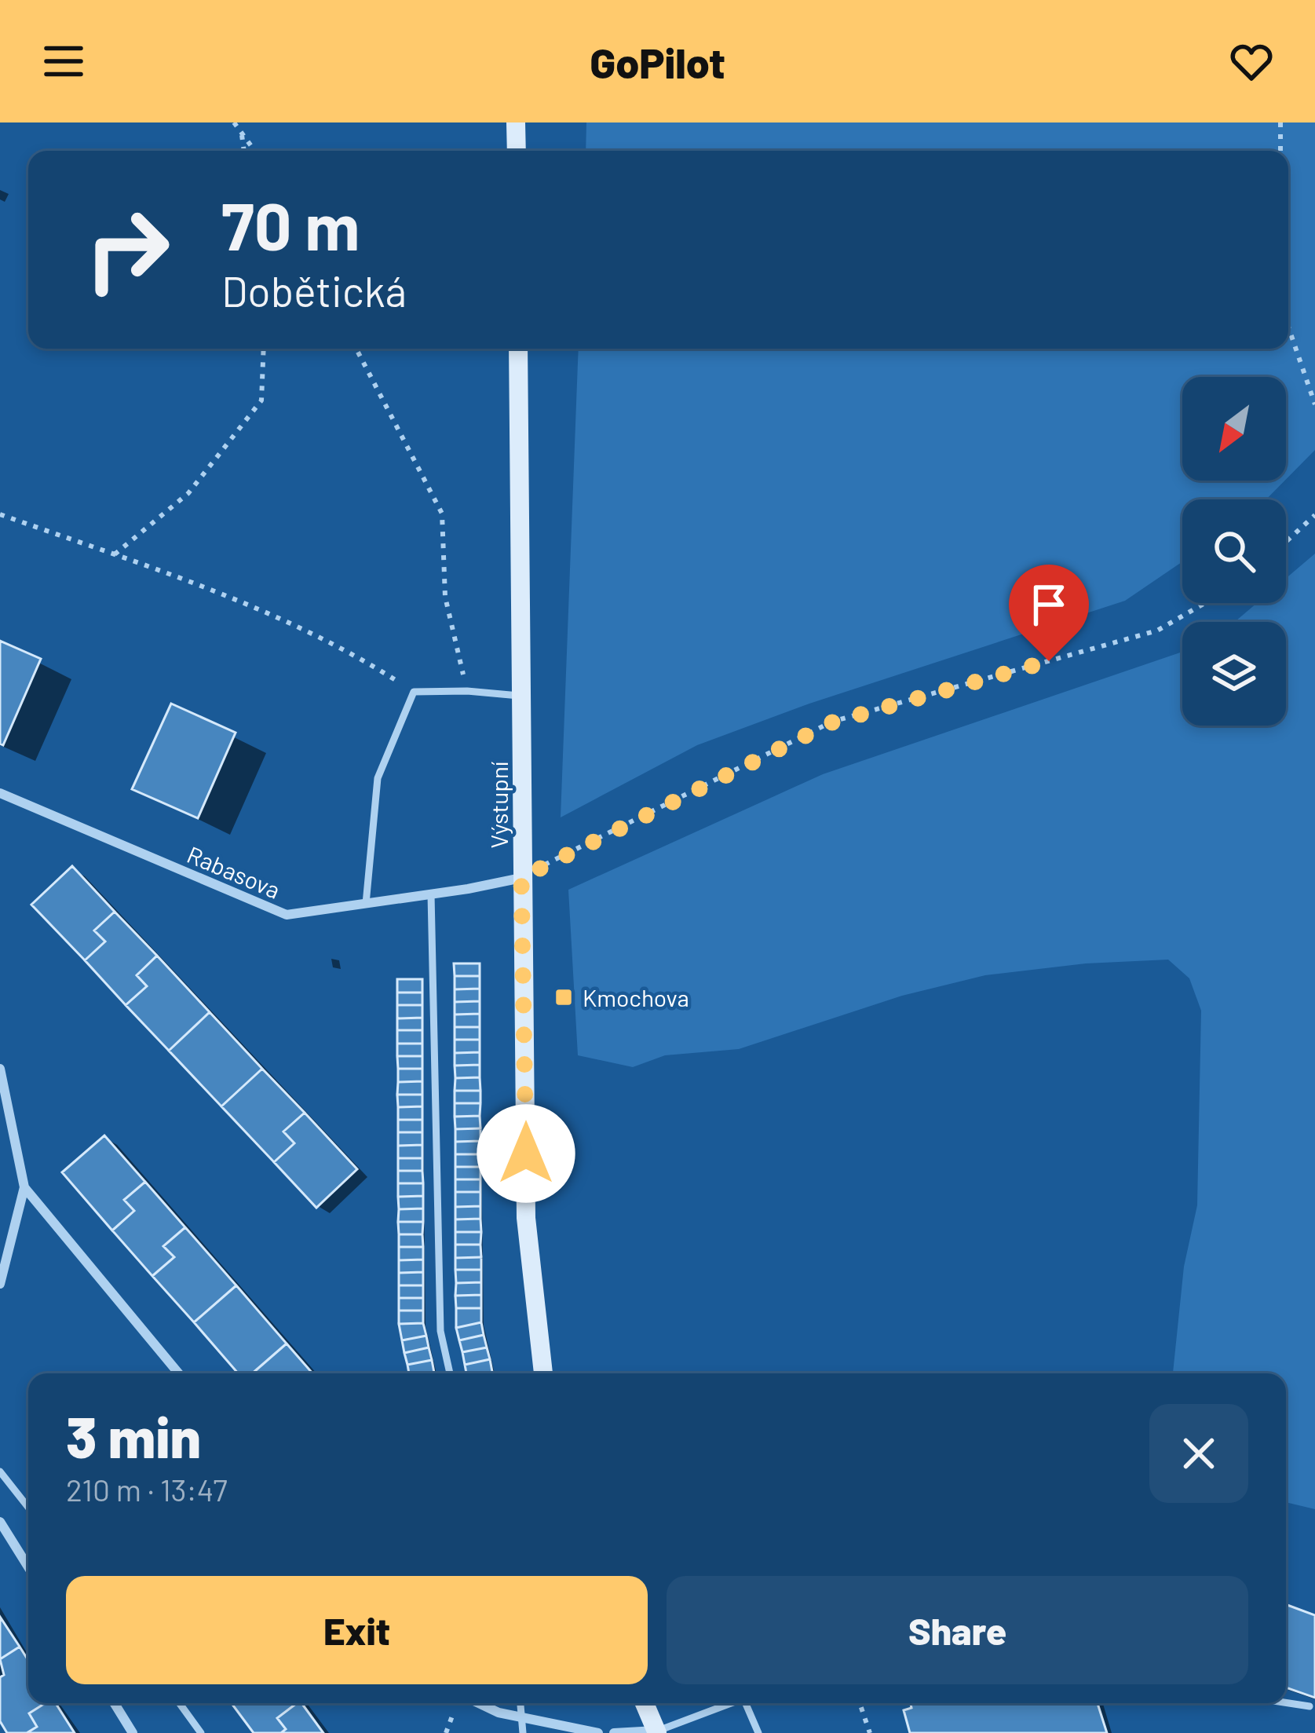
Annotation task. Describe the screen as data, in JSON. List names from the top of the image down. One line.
{"streets":{"street":["Výstupní","Rabasova"]},"crossings":[["Výstupní","Rabasova"]],"places":{"transit":["Kmochova"]},"north":"bottom left","page":{"header":"GoPilot","turn":["70 m","Dobětická"],"heading":["3 min","210 m · 13:47"],"buttons":["Exit","Share"]}}
